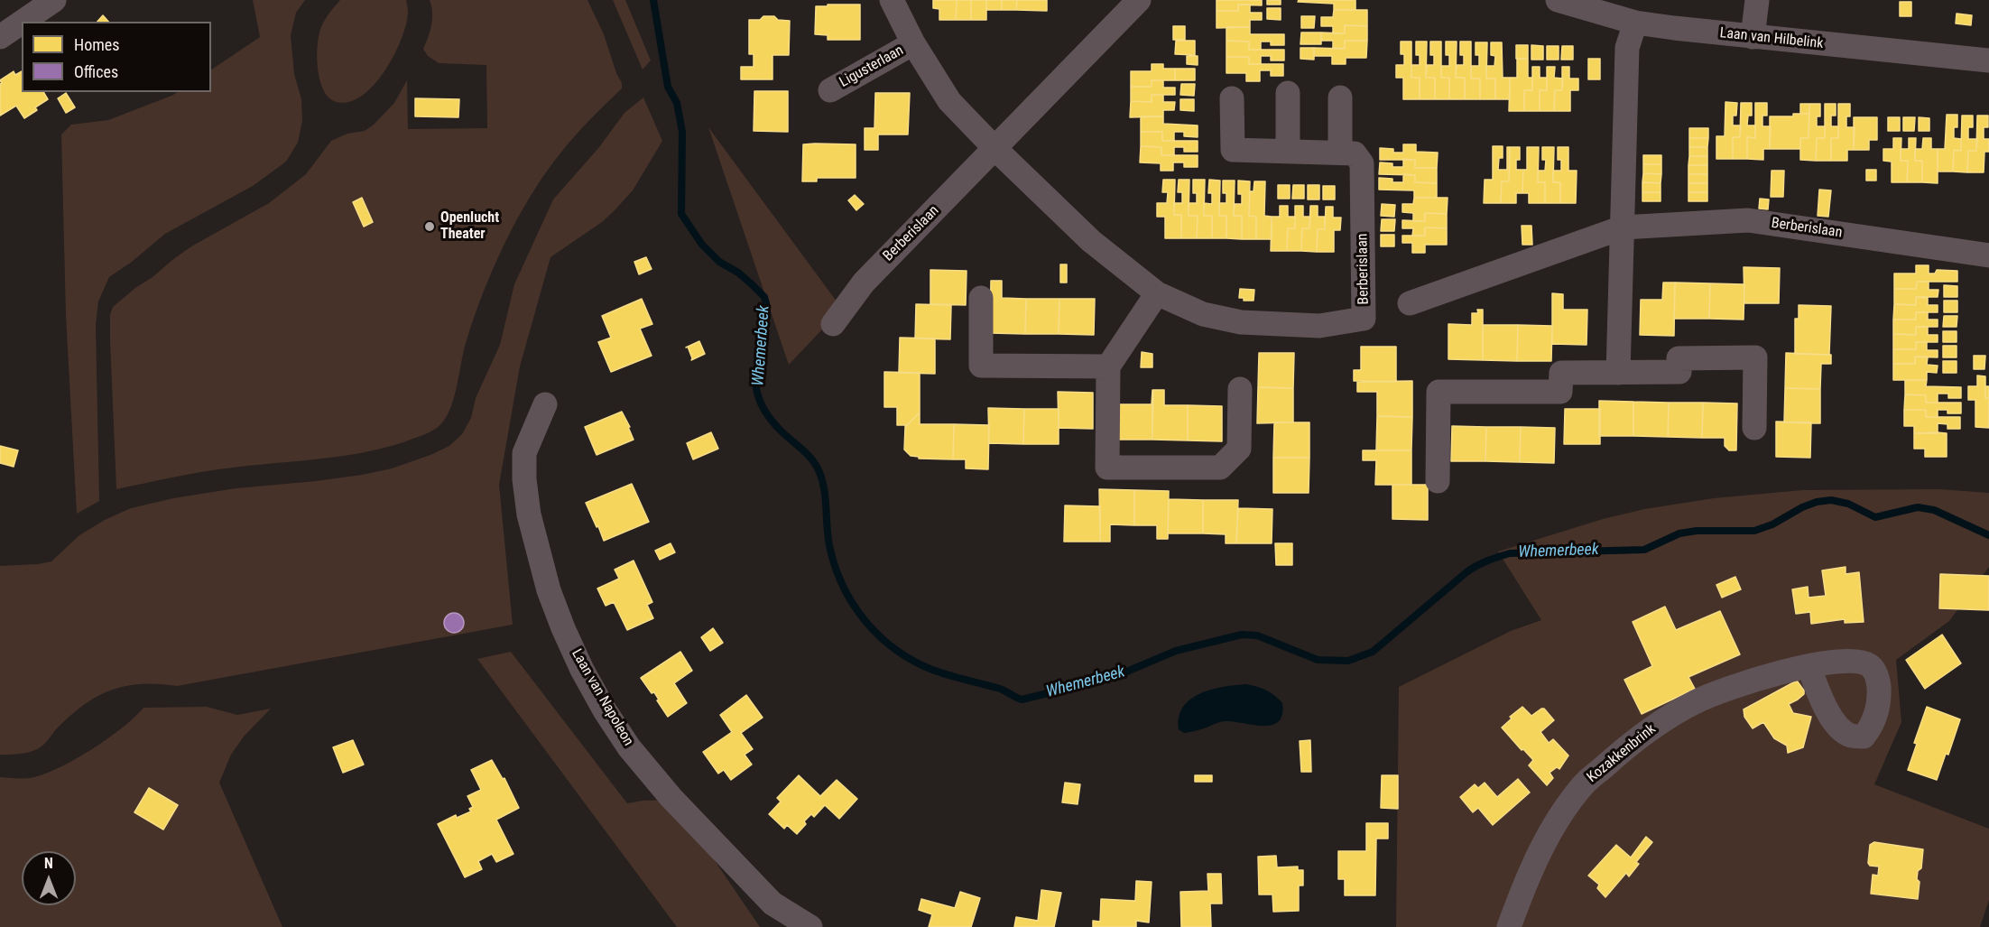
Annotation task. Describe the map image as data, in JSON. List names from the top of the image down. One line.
{"streets":{"street":["Laan van Hilbelink","Ligusterlaan","Berberislaan","Laan van Napoleon","Kozakkenbrink"]},"crossings":[["Ligusterlaan","Berberislaan"]],"water":["Whemerbeek"],"places":["Openlucht Theater"],"legend":["Homes","Offices"],"north":"top"}
